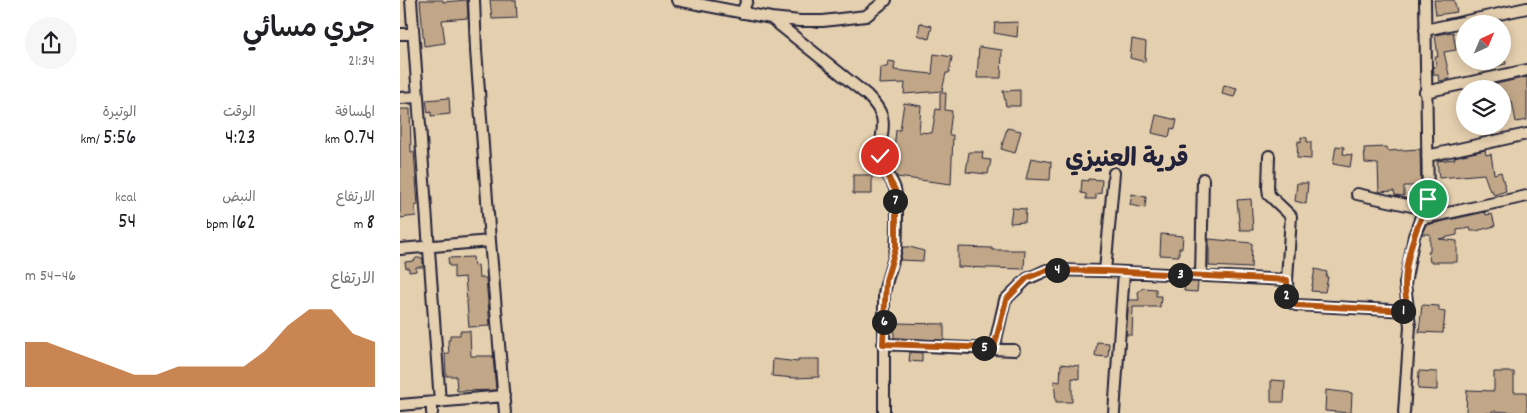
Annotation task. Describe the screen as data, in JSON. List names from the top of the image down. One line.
{"districts":["قرية العنيزي"],"north":"top right","page":{"heading":["جري مسائي","21:34"],"stats":[["المسافة","0.74 km"],["الوقت","4:23"],["الوتيرة","5:56 /km"],["الارتفاع","8 m"],["النبض","162 bpm"],["kcal","54"]],"pins":["7","4","3","2","1","6","5"],"chart":["الارتفاع","46–54 m"]}}
